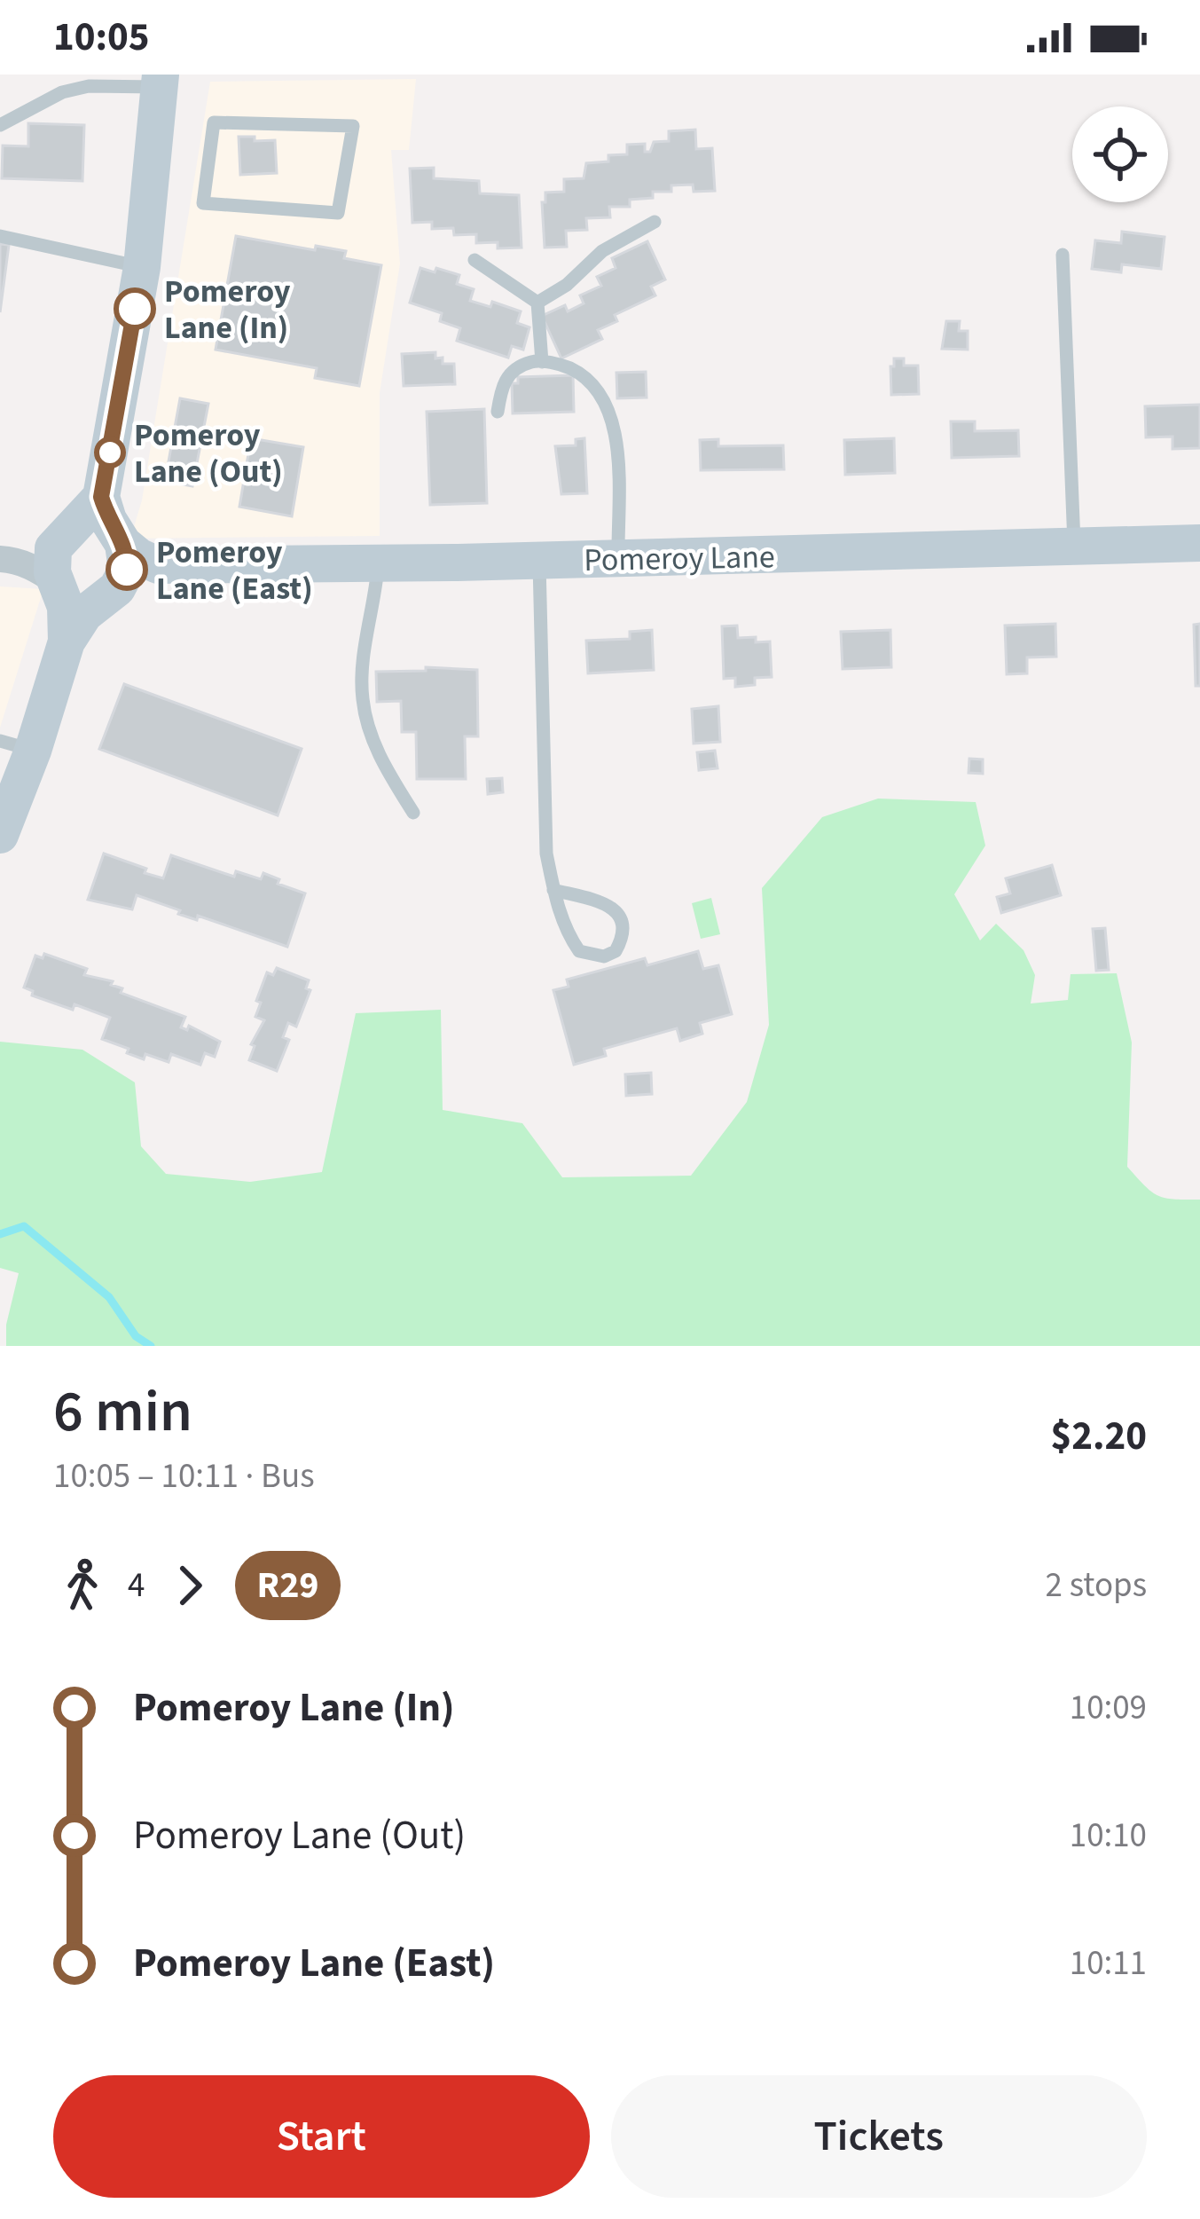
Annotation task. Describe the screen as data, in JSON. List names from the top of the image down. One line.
{"streets":{"street":["Pomeroy Lane"]},"places":["Pomeroy Lane (In)","Pomeroy Lane (Out)","Pomeroy Lane (East)"],"lines":["bus line R29"],"page":{"status":"10:05","heading":["6 min","10:05 – 10:11 · Bus","$2.20"],"legs":["4","R29","2 stops"],"list":[{"name":"Pomeroy Lane (In)","value":"10:09"},{"name":"Pomeroy Lane (Out)","value":"10:10"},{"name":"Pomeroy Lane (East)","value":"10:11"}],"buttons":["Start","Tickets"]}}
